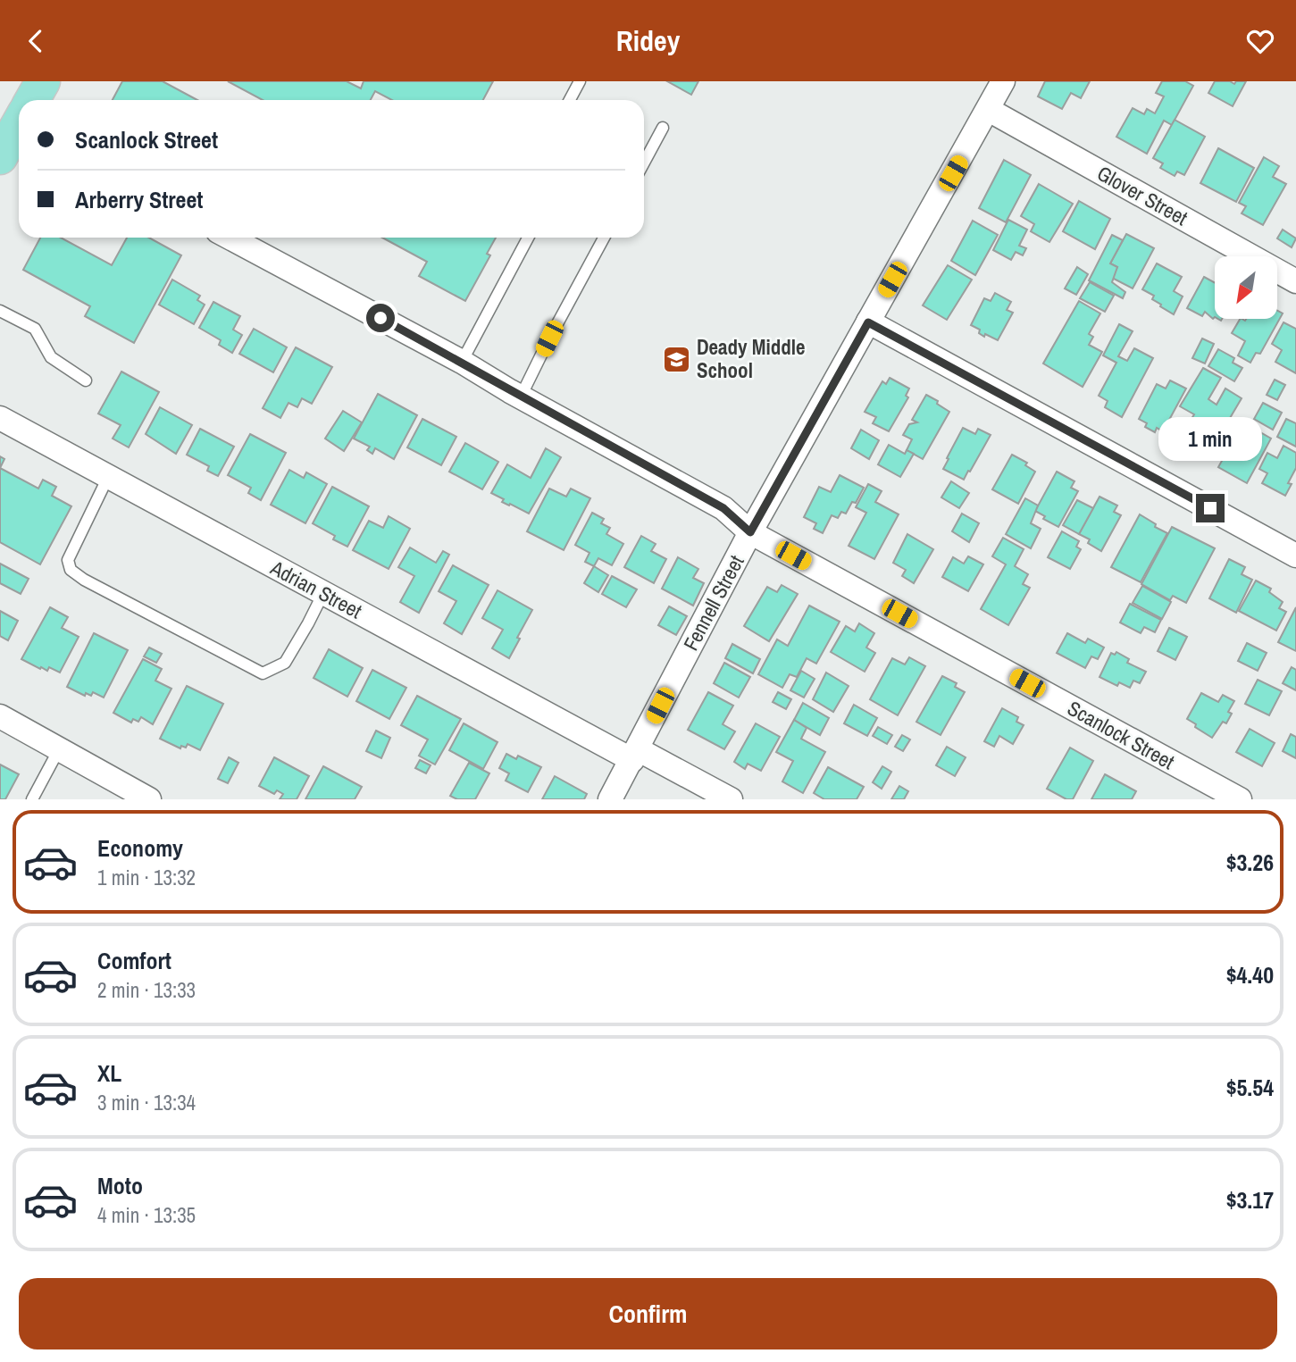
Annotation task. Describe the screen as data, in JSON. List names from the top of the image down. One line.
{"streets":{"street":["Glover Street","Adrian Street","Fennell Street","Scanlock Street"]},"crossings":[["Glover Street","Fennell Street"],["Adrian Street","Fennell Street"],["Fennell Street","Scanlock Street"]],"places":{"school or university":["Deady Middle School"]},"north":"bottom left","page":{"header":"Ridey","banner":["Scanlock Street","Arberry Street"],"bubble":"1 min","list":[{"name":"Economy","note":"1 min · 13:32","value":"$3.26"},{"name":"Comfort","note":"2 min · 13:33","value":"$4.40"},{"name":"XL","note":"3 min · 13:34","value":"$5.54"},{"name":"Moto","note":"4 min · 13:35","value":"$3.17"}],"buttons":"Confirm"}}
